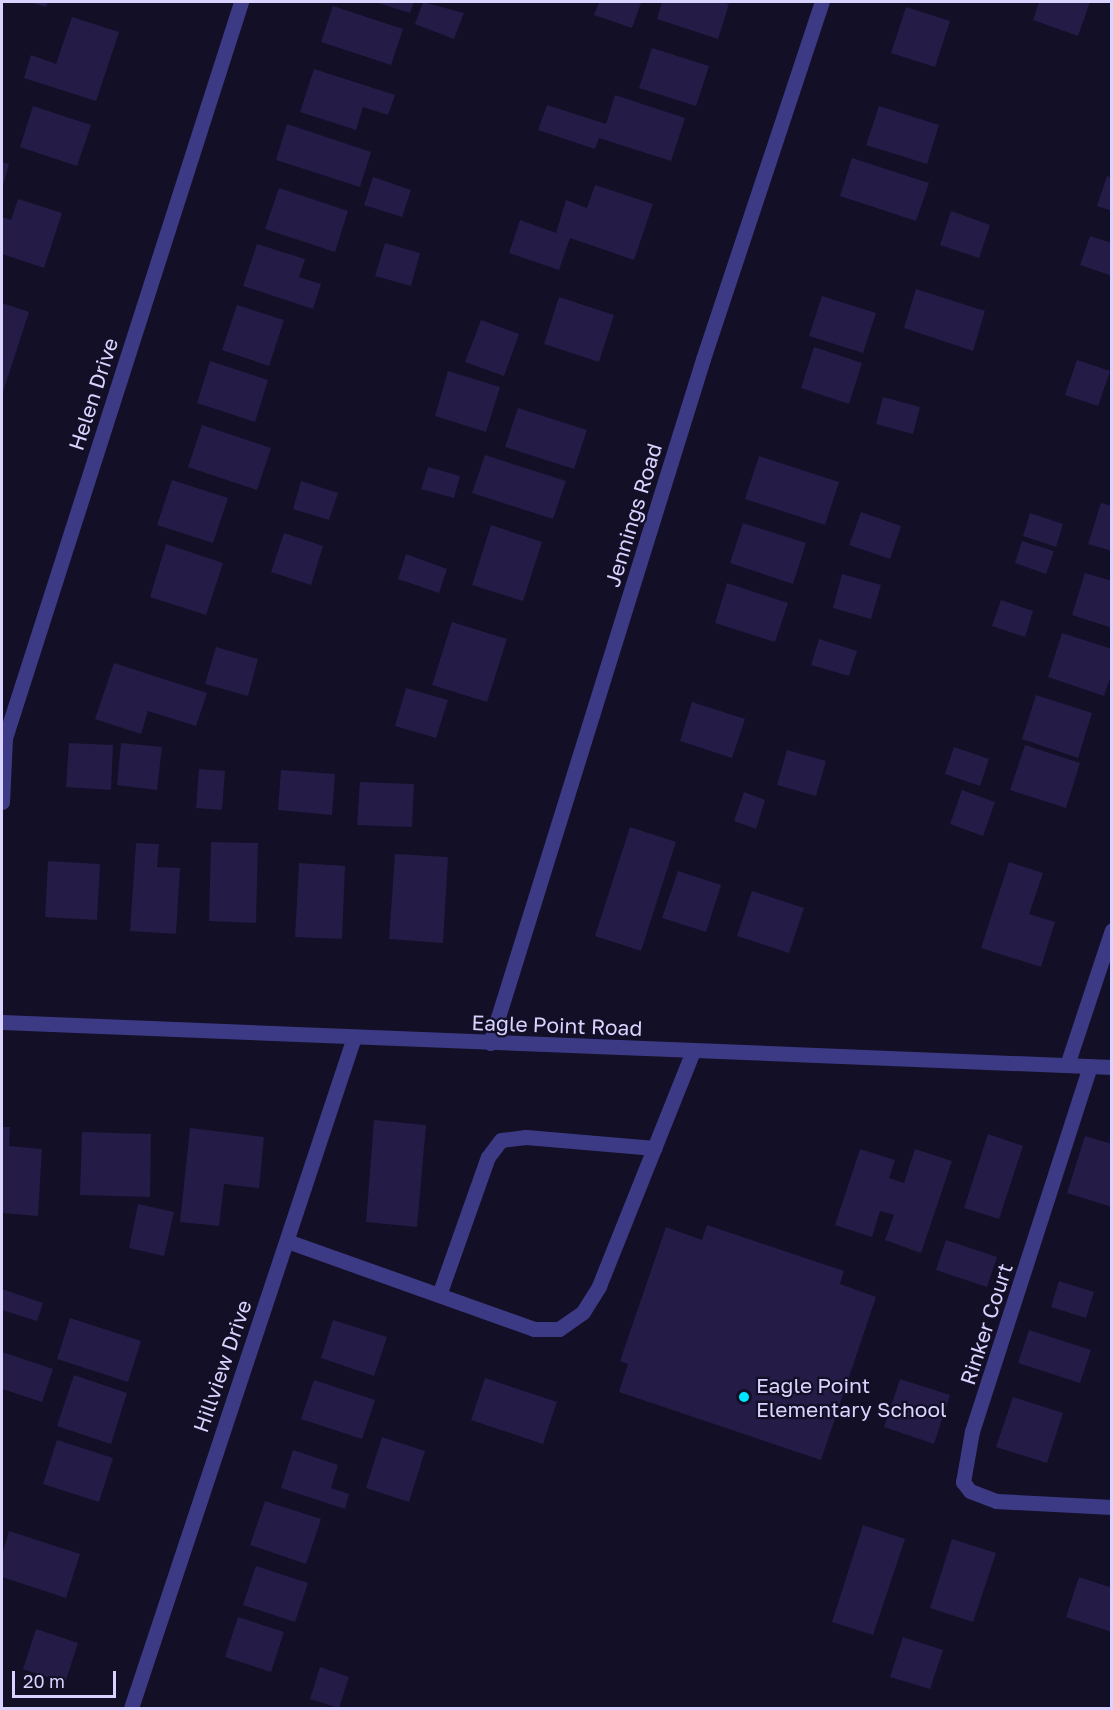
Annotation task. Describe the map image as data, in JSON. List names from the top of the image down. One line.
{"streets":{"street":["Helen Drive","Jennings Road","Eagle Point Road","Rinker Court","Hillview Drive"]},"crossings":[["Jennings Road","Eagle Point Road"],["Eagle Point Road","Rinker Court"],["Eagle Point Road","Hillview Drive"]],"places":["Eagle Point Elementary School"],"scale_bar":"20 m"}
